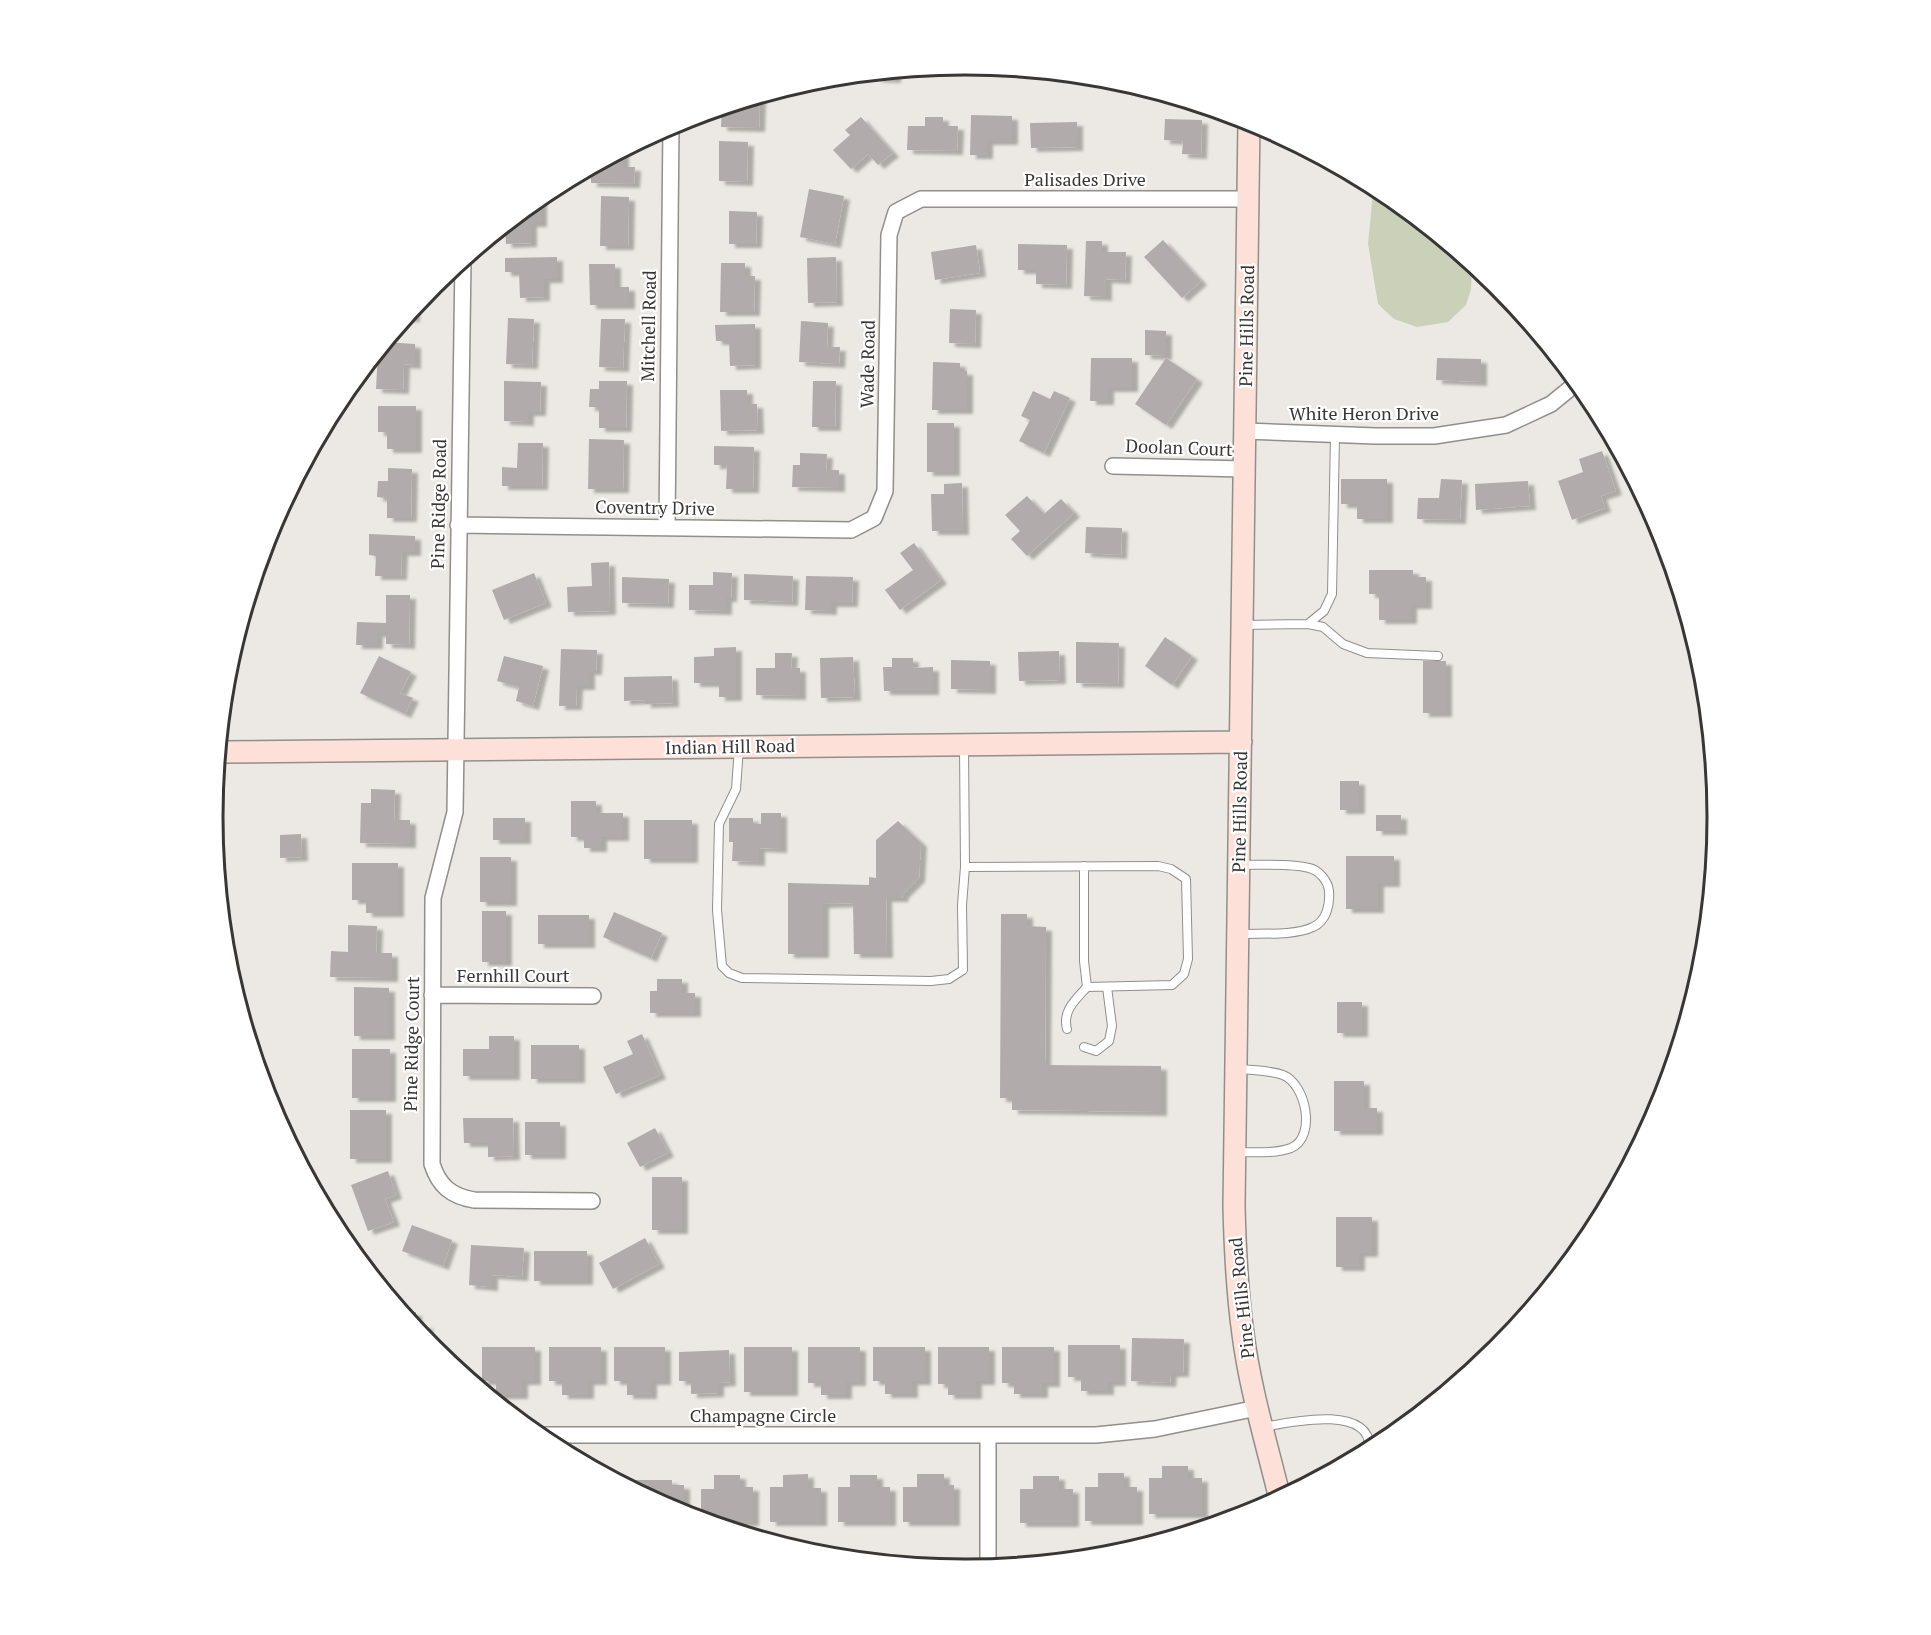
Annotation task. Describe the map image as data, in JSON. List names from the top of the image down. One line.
{"streets":{"main road":["Pine Hills Road","Indian Hill Road"],"street":["Palisades Drive","Mitchell Road","Wade Road","White Heron Drive","Doolan Court","Pine Ridge Road","Coventry Drive","Fernhill Court","Pine Ridge Court","Champagne Circle"]},"crossings":[["Palisades Drive","Pine Hills Road"],["Palisades Drive","Wade Road"],["Mitchell Road","Coventry Drive"],["Pine Hills Road","White Heron Drive"],["Pine Hills Road","Doolan Court"],["Pine Hills Road","Indian Hill Road"],["Pine Hills Road","Champagne Circle"],["Wade Road","Coventry Drive"],["Pine Ridge Road","Coventry Drive"],["Pine Ridge Road","Indian Hill Road"],["Pine Ridge Road","Pine Ridge Court"],["Indian Hill Road","Pine Ridge Court"],["Fernhill Court","Pine Ridge Court"]]}
